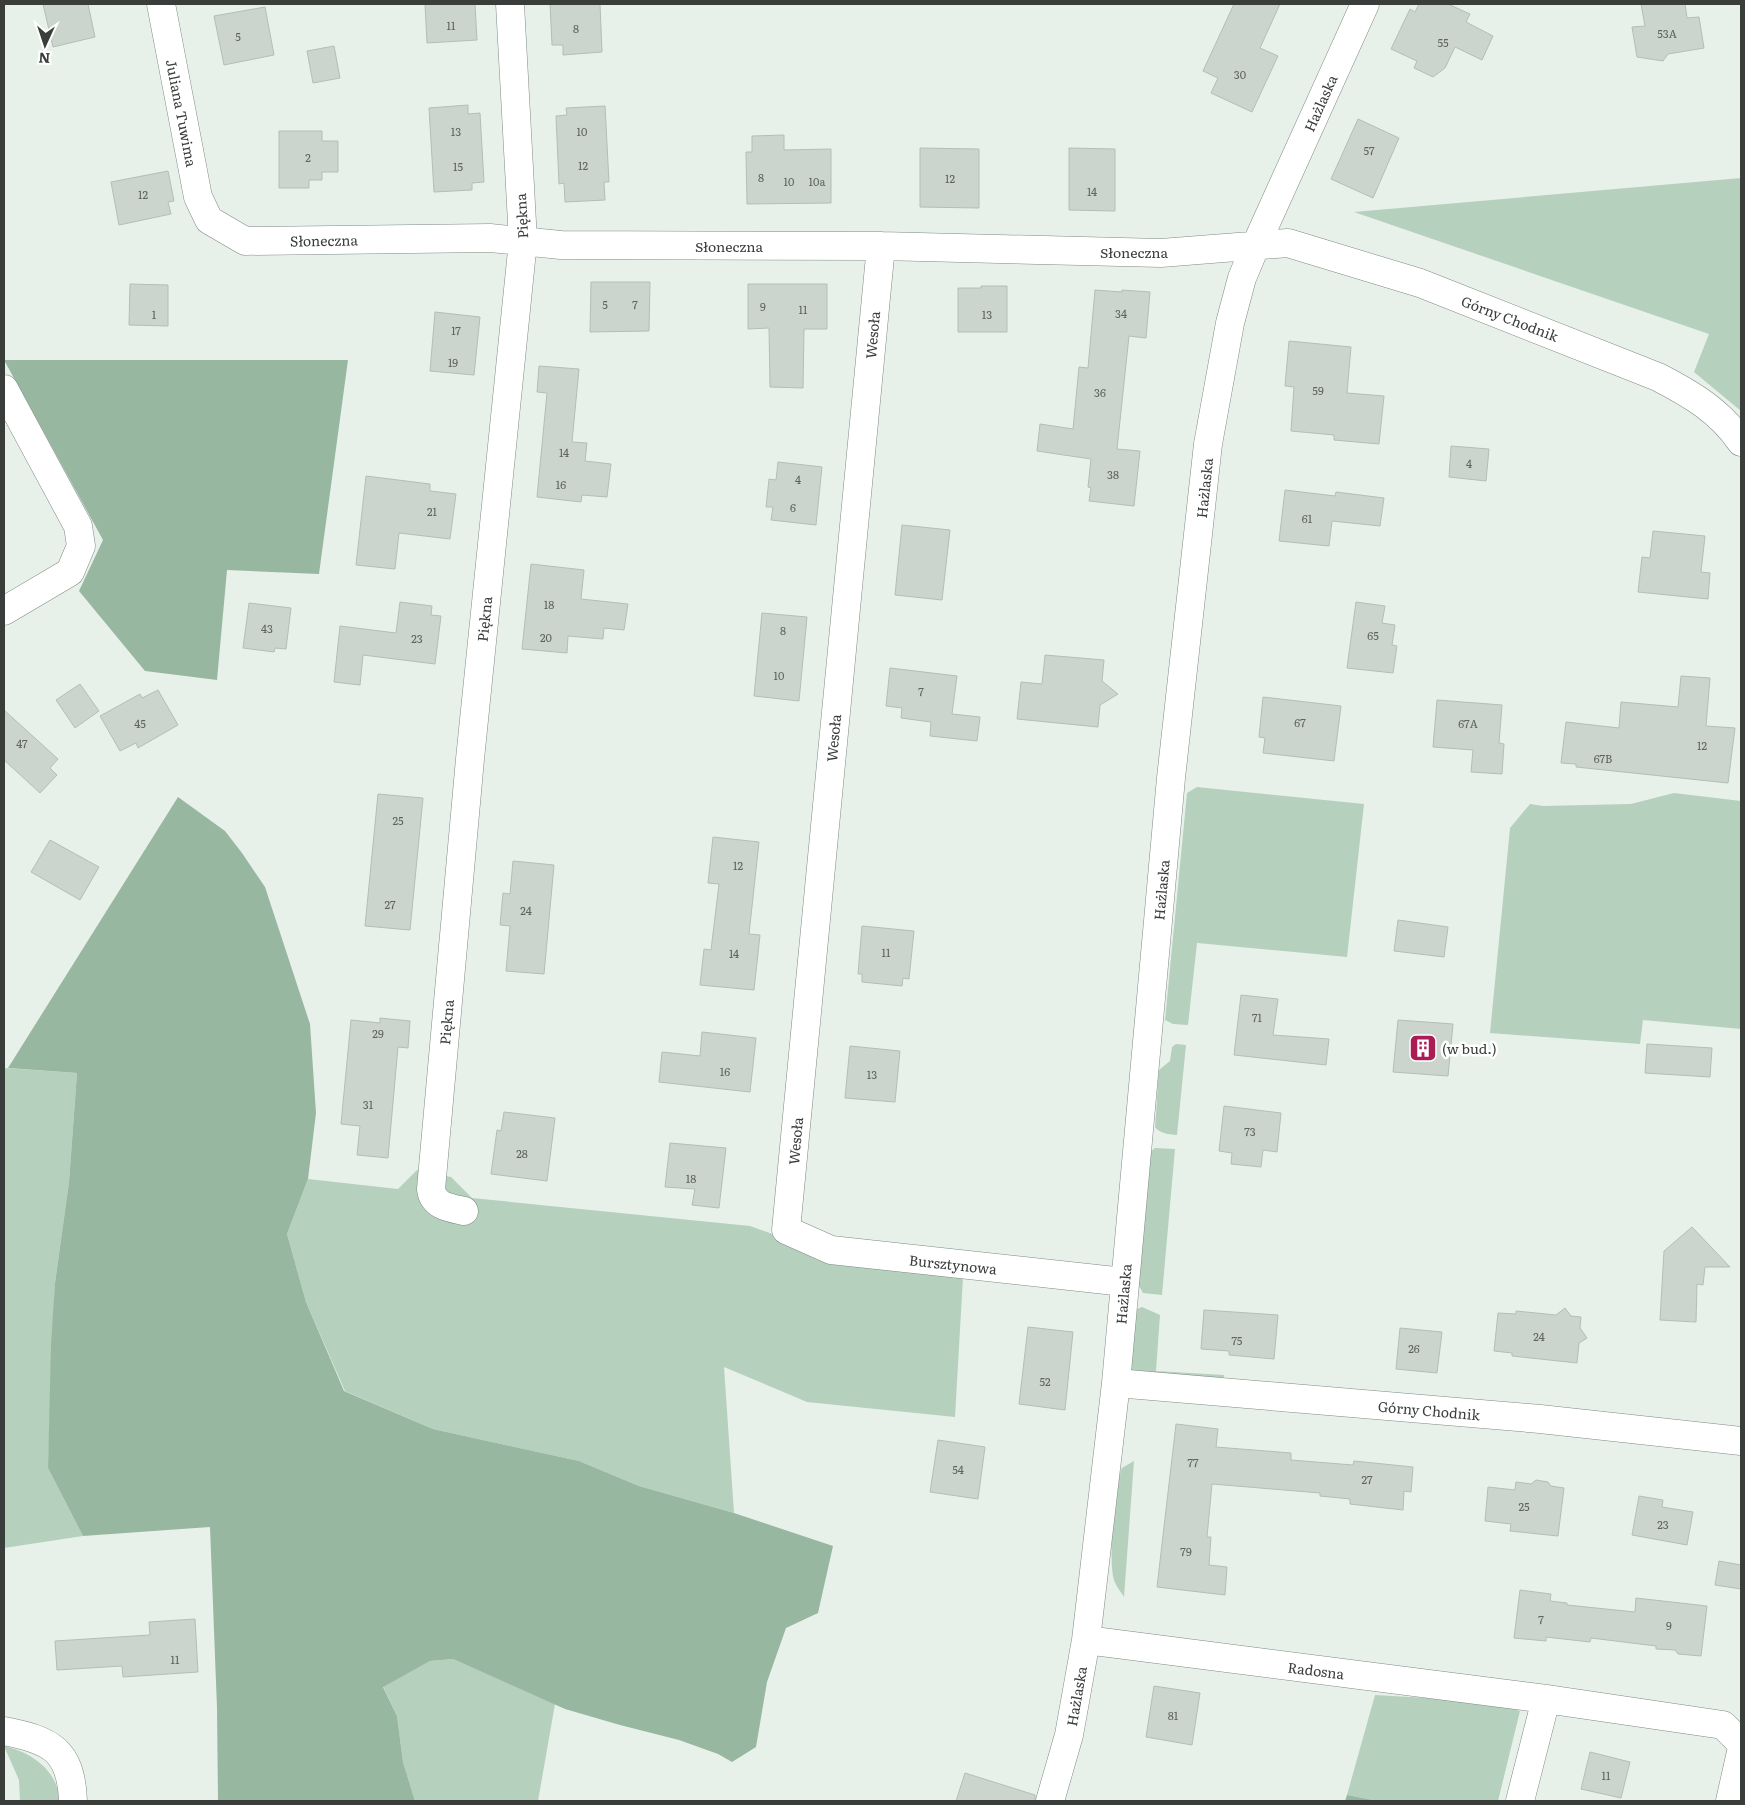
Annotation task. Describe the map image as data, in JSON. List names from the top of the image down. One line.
{"streets":{"street":["Hażlaska","Juliana Tuwima","Piękna","Słoneczna","Górny Chodnik","Wesoła","Bursztynowa","Radosna"]},"crossings":[["Hażlaska","Słoneczna"],["Hażlaska","Górny Chodnik"],["Hażlaska","Bursztynowa"],["Hażlaska","Radosna"],["Juliana Tuwima","Słoneczna"],["Piękna","Słoneczna"],["Słoneczna","Górny Chodnik"],["Słoneczna","Wesoła"],["Wesoła","Bursztynowa"]],"places":{"building":["(w bud.)"]},"house_numbers":["11","8","53A","5","55","30","13","10","57","2","12","15","8","12","10","10a","14","12","5","7","9","11","34","1","13","17","19","59","36","14","4","38","4","16","6","21","61","18","43","8","65","20","23","10","7","67","45","67A","47","12","67B","25","12","27","24","11","14","71","29","16","13","31","73","28","18","24","75","26","52","77","54","27","25","23","79","7","9","11","81","11"],"north":"bottom"}
